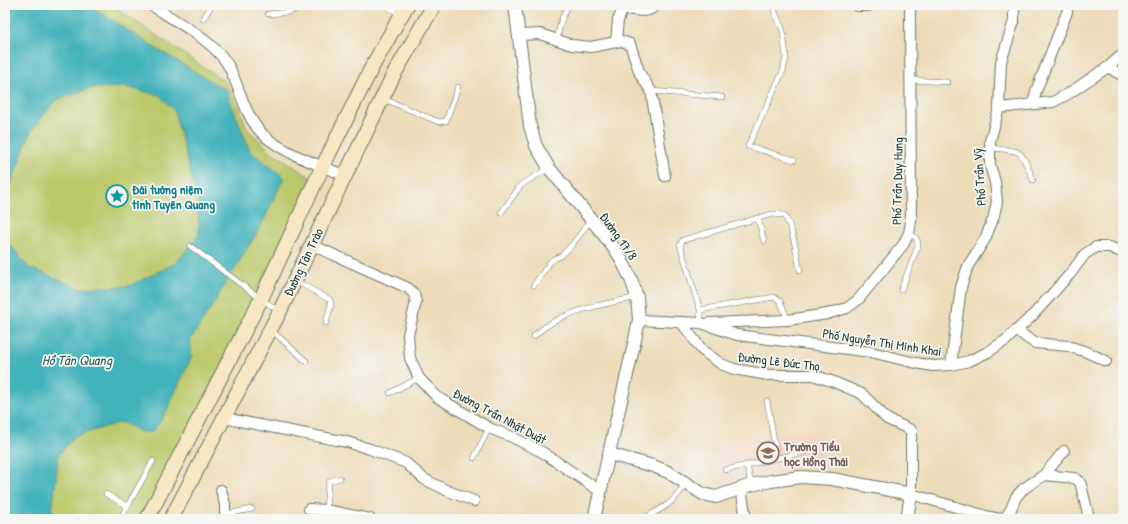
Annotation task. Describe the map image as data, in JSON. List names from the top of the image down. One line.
{"streets":{"main road":["Đường Tân Trào"],"street":["Phố Trần Vỹ","Phố Trần Duy Hưng","Đường 17/8","Phố Nguyễn Thị Minh Khai","Đường Lê Đức Thọ","Đường Trần Nhật Duật"]},"crossings":[["Phố Trần Vỹ","Phố Nguyễn Thị Minh Khai"],["Phố Trần Duy Hưng","Phố Nguyễn Thị Minh Khai"],["Đường 17/8","Phố Nguyễn Thị Minh Khai"],["Đường 17/8","Đường Trần Nhật Duật"],["Đường Tân Trào","Đường Trần Nhật Duật"],["Phố Nguyễn Thị Minh Khai","Đường Lê Đức Thọ"]],"water":["Hồ Tân Quang"],"places":{"place":["Đài tưởng niệm tỉnh Tuyên Quang"],"school or university":["Trường Tiểu học Hồng Thái"]}}
